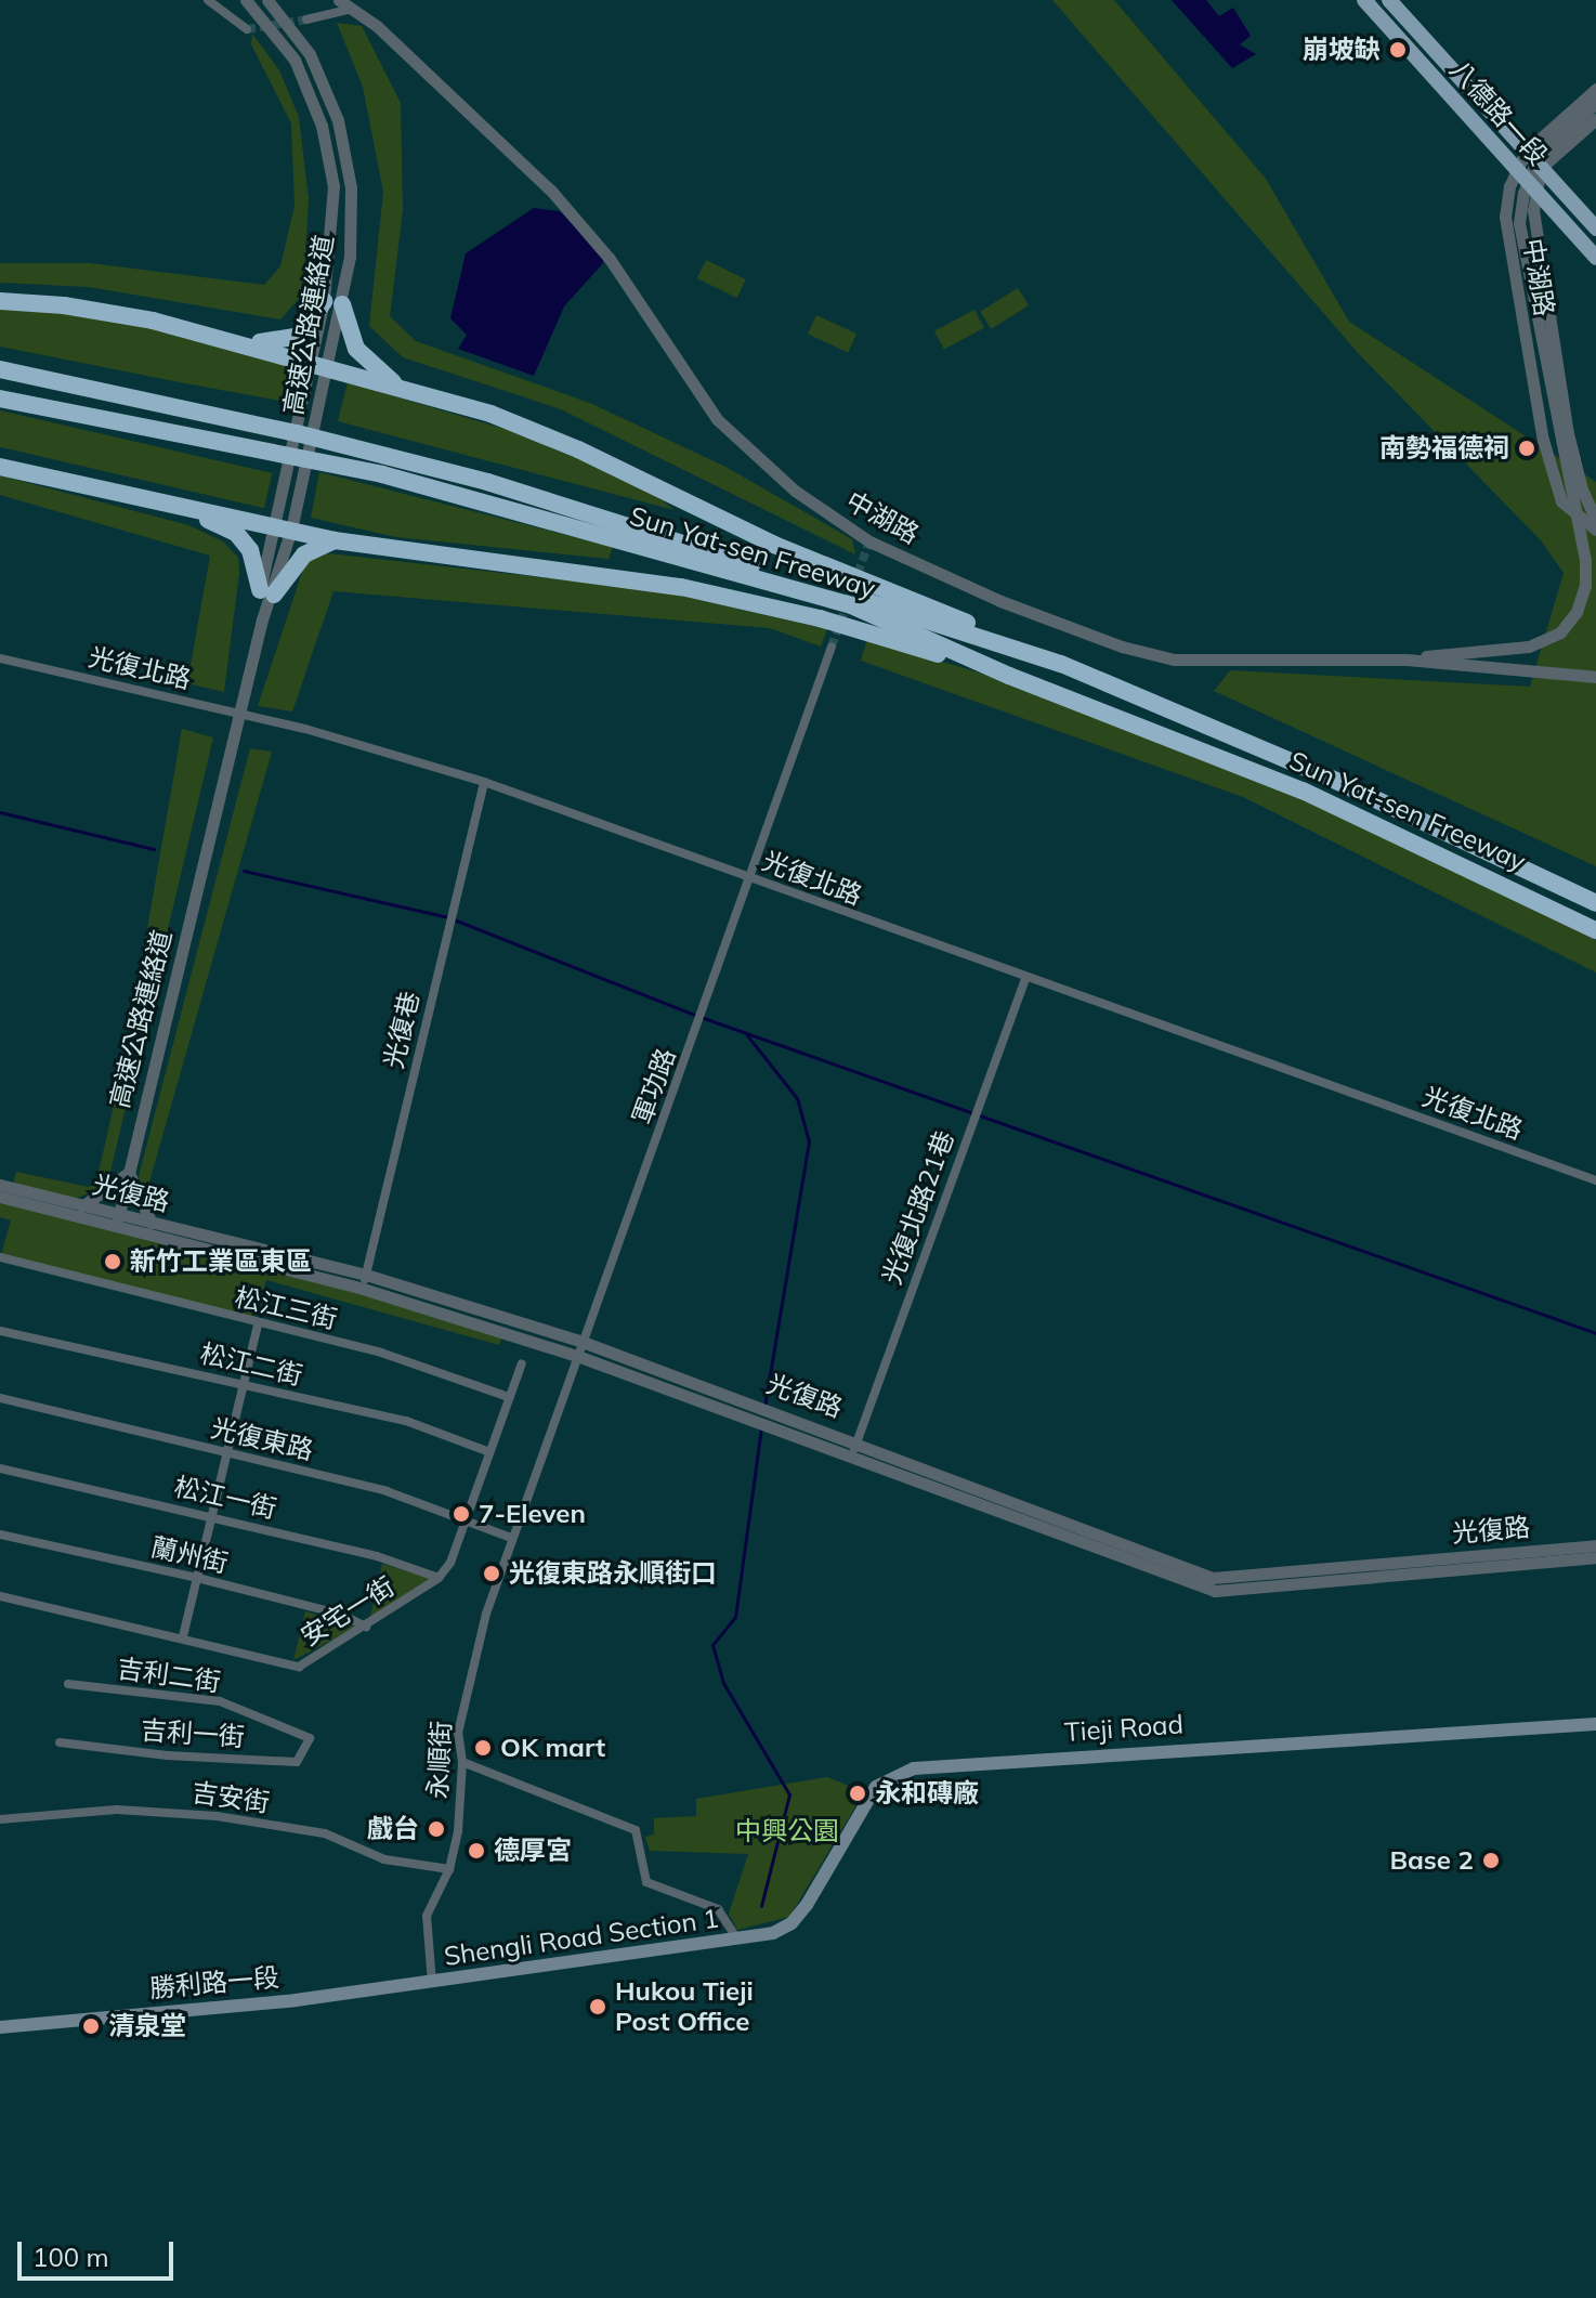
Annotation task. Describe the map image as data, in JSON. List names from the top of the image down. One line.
{"streets":{"highway":["Sun Yat-sen Freeway"],"main road":["八德路一段","Tieji Road","Shengli Road Section 1","勝利路一段"],"street":["中湖路","高速公路連絡道","光復北路","光復巷","軍功路","光復路","光復北路21巷","松江三街","松江二街","光復東路","松江一街","蘭州街","安宅一街","吉利二街","吉利一街","永順街","吉安街"]},"crossings":[["八德路一段","中湖路"],["高速公路連絡道","光復路"],["光復北路","光復巷"],["光復北路","軍功路"],["光復北路","光復北路21巷"],["光復巷","光復路"],["軍功路","光復路"],["軍功路","光復東路"],["軍功路","永順街"],["光復路","光復北路21巷"],["光復東路","永順街"],["松江一街","安宅一街"],["蘭州街","安宅一街"],["吉利二街","吉利一街"],["Tieji Road","Shengli Road Section 1"],["永順街","吉安街"],["永順街","Shengli Road Section 1"],["永順街","勝利路一段"],["Shengli Road Section 1","勝利路一段"]],"parks":["中興公園"],"places":["崩坡缺","南勢福德祠","新竹工業區東區","7-Eleven","光復東路永順街口","OK mart","永和磚廠","戲台","德厚宮","Base 2","Hukou Tieji Post Office","清泉堂"],"scale_bar":"100 m"}
